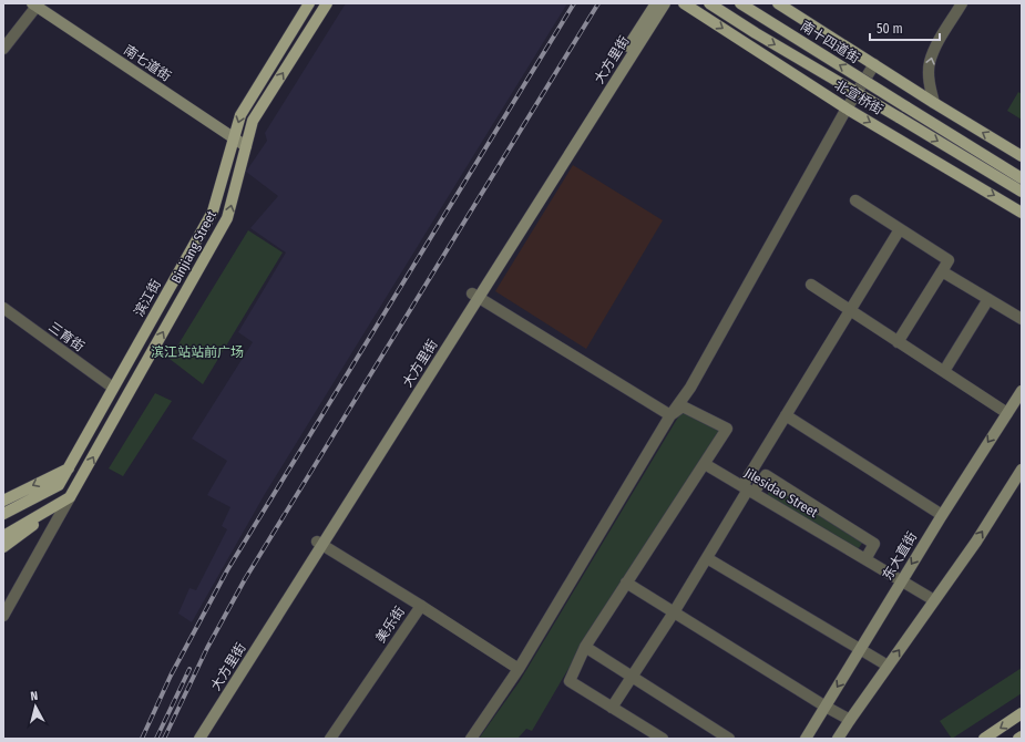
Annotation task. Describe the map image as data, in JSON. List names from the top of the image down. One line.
{"streets":{"main road":["南十四道街","大方里街","南七道街","北宣桥街","Binjiang Street","滨江街","东大直街"],"street":["三育街","Jilesidao Street","美乐街"]},"crossings":[["南十四道街","北宣桥街"],["大方里街","美乐街"],["南七道街","Binjiang Street"],["南七道街","滨江街"],["滨江街","三育街"],["Jilesidao Street","东大直街"]],"one_way":["Binjiang Street"],"parks":["滨江站站前广场"],"scale_bar":"50 m","north":"top"}
